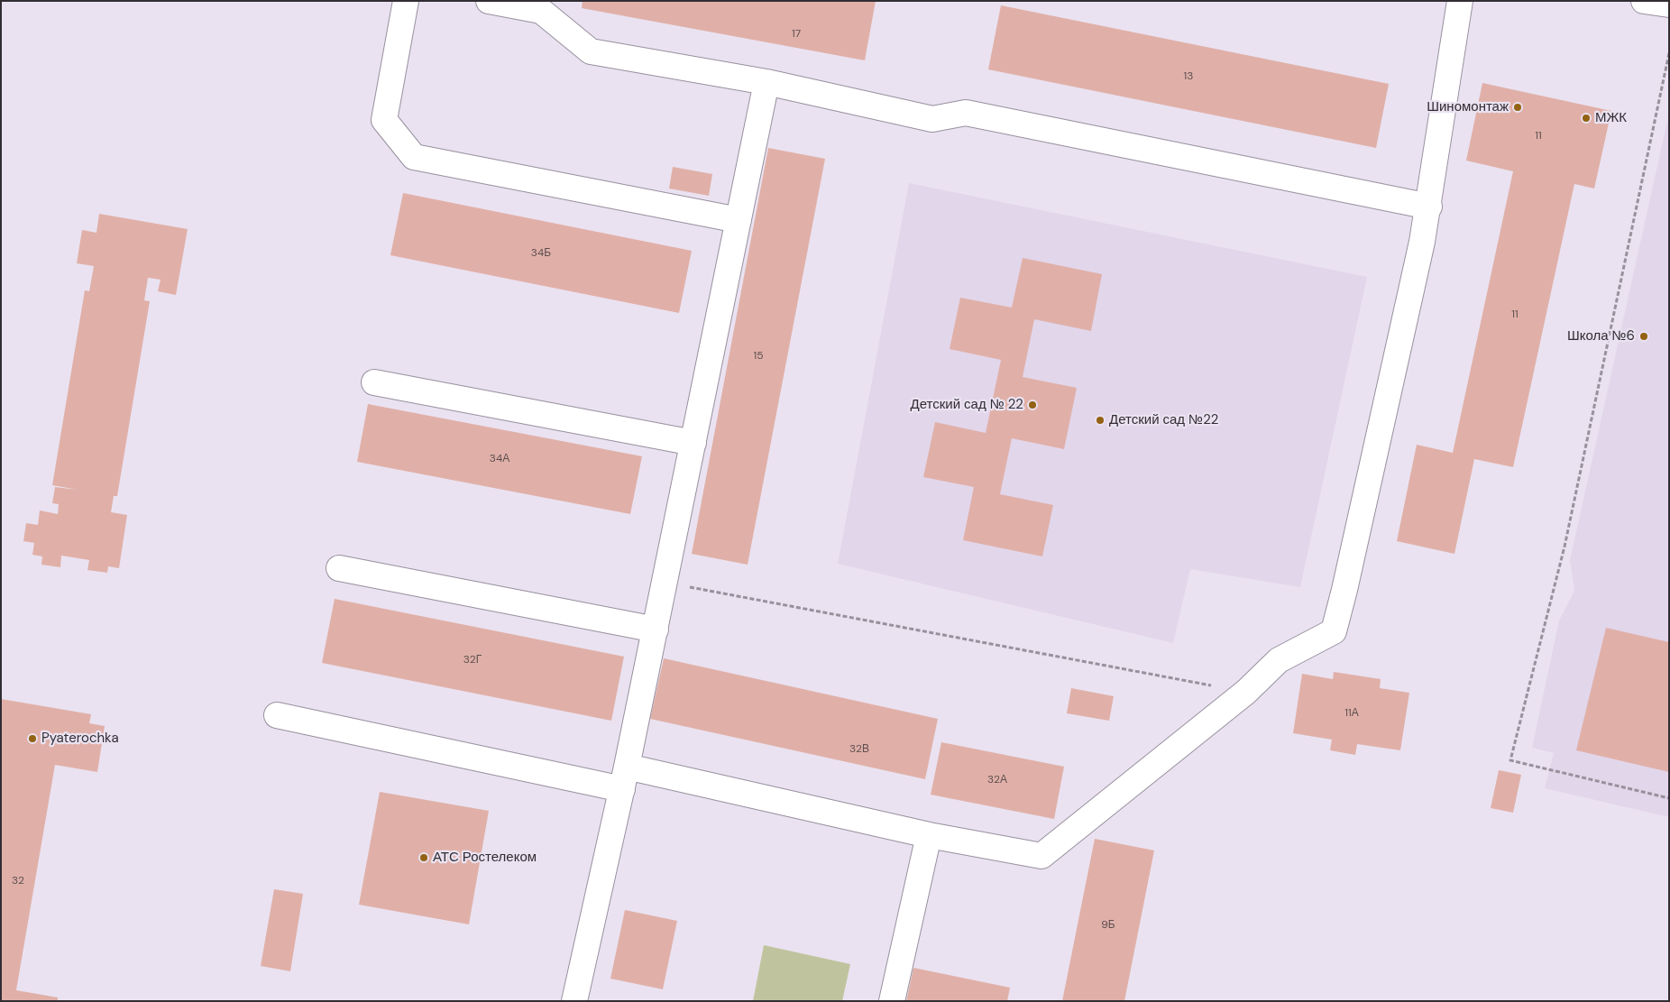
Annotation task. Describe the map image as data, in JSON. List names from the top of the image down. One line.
{"places":["Шиномонтаж","МЖК","Школа №6","Детский сад № 22","Детский сад №22","Pyaterochka","АТС Ростелеком"],"house_numbers":["17","13","11","34Б","11","15","34А","32Г","11А","32В","32А","32","9Б"]}
